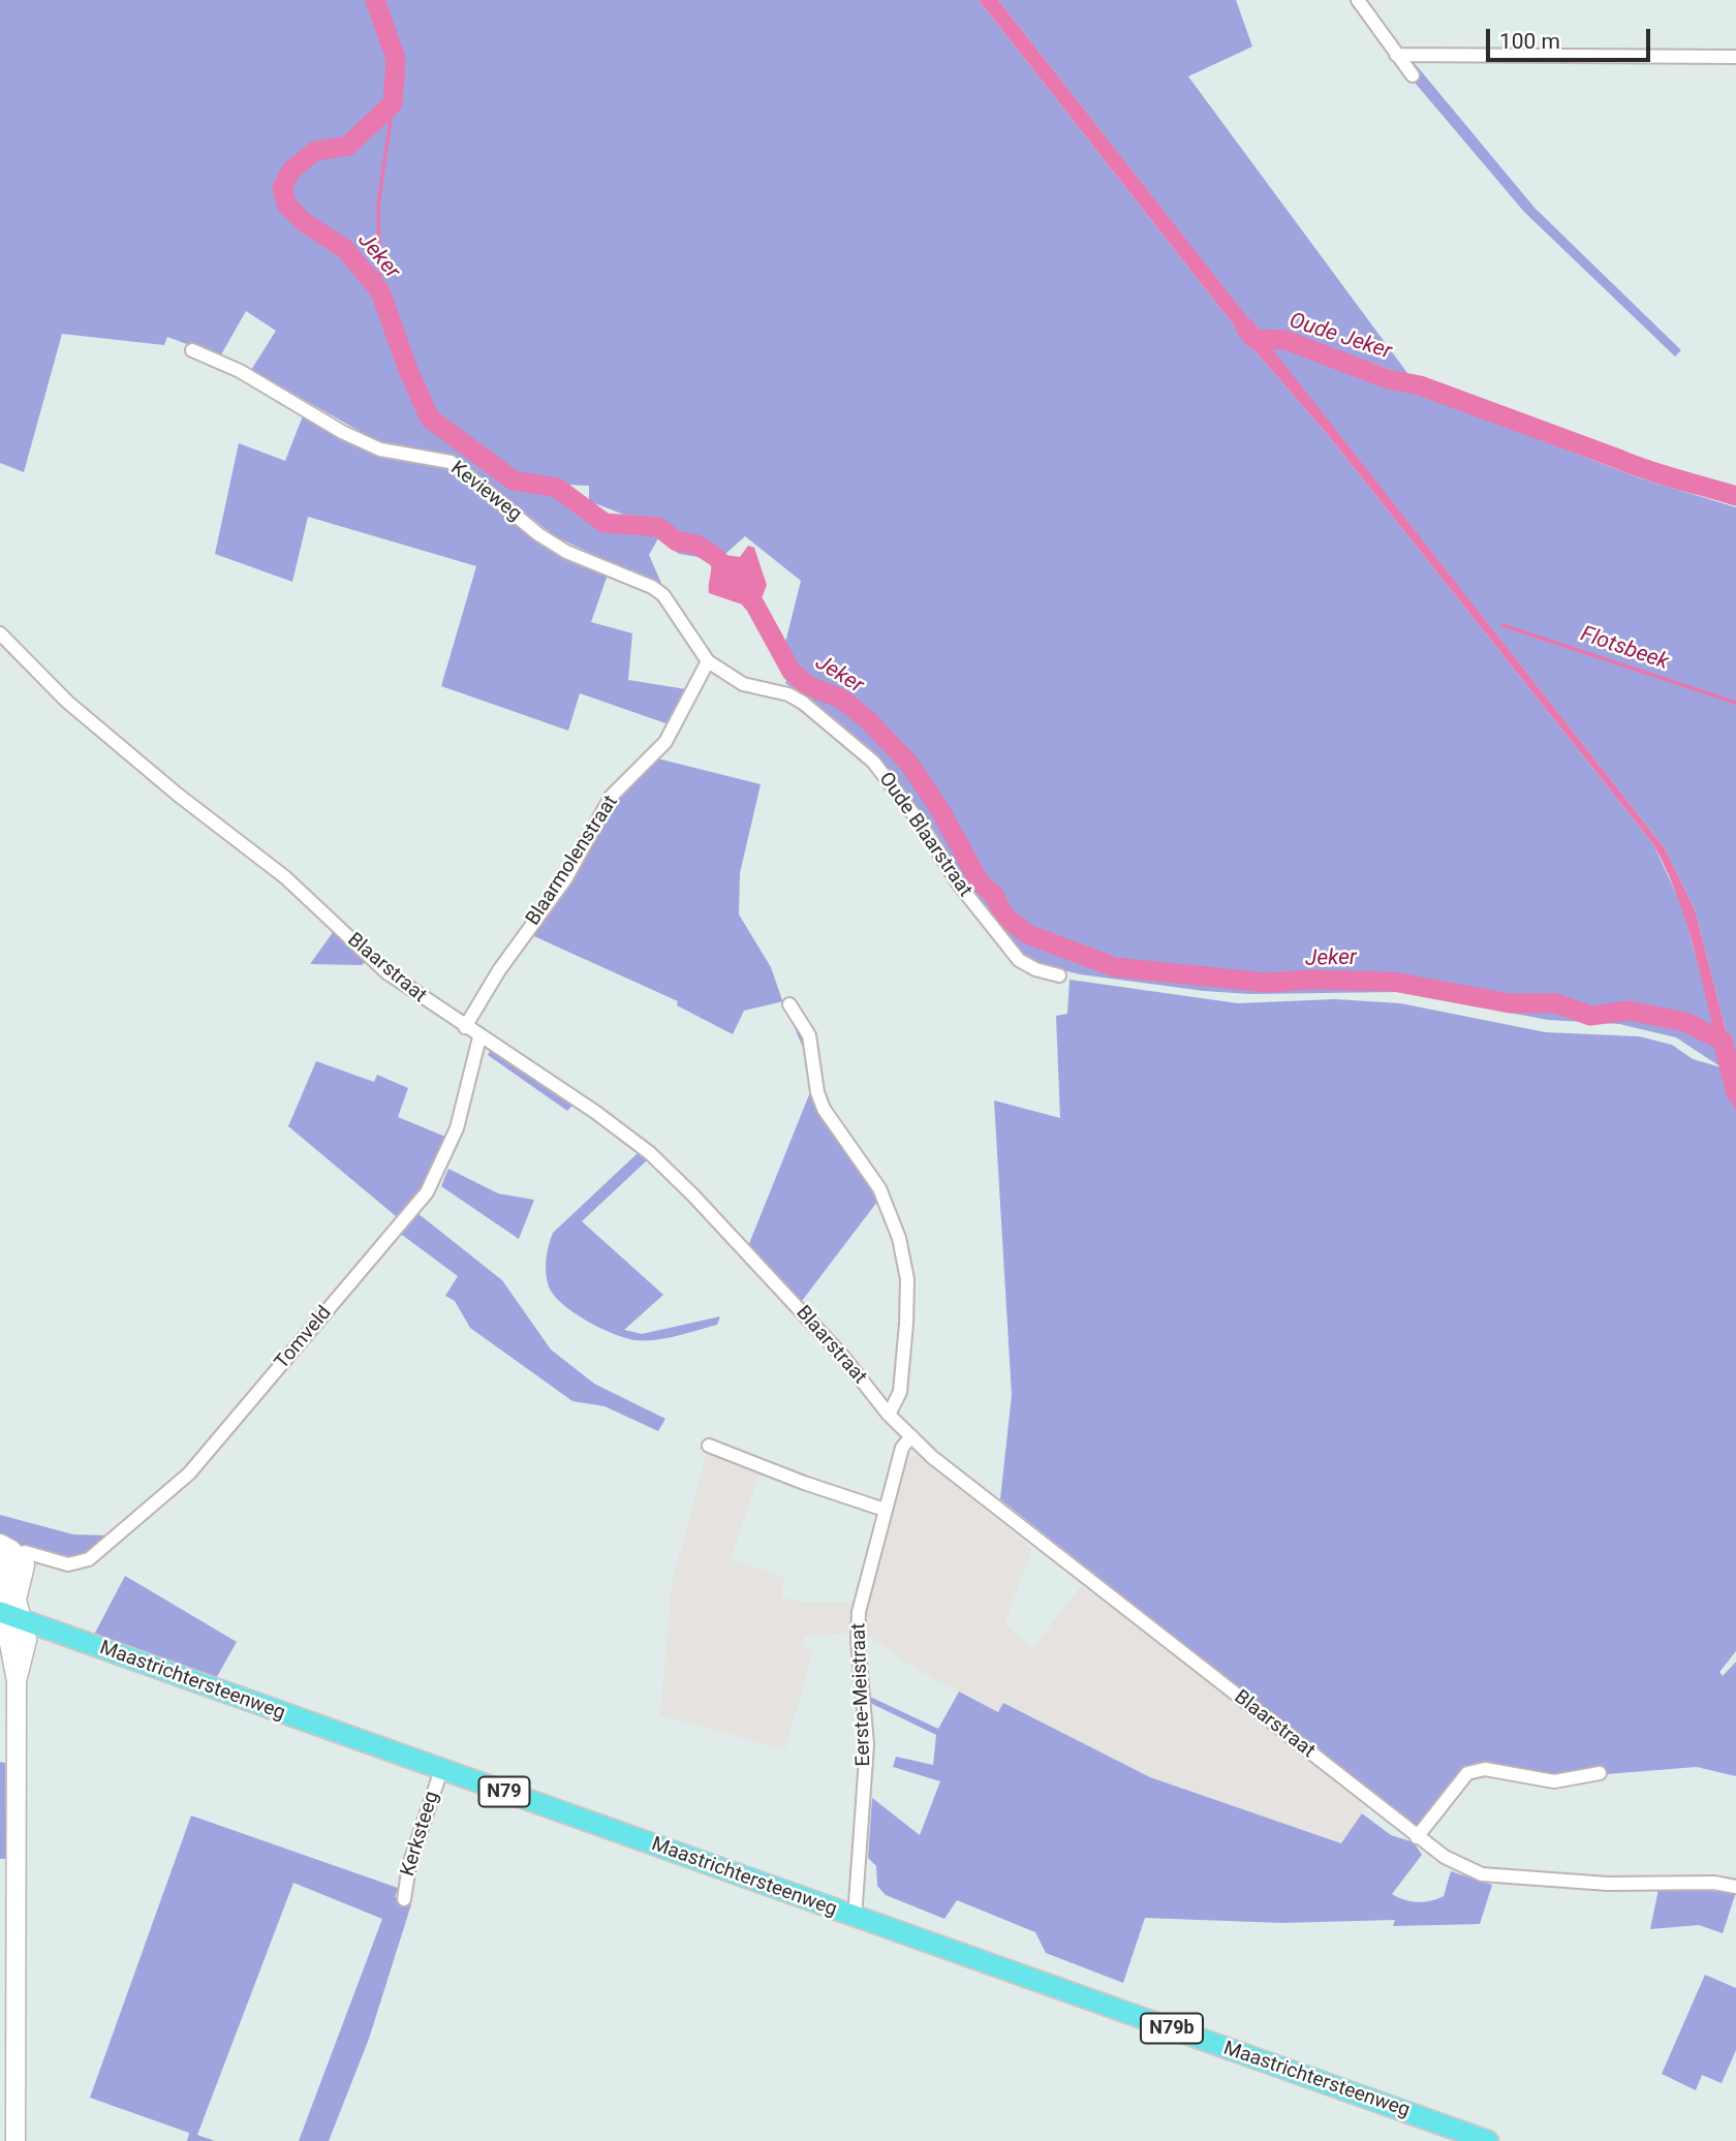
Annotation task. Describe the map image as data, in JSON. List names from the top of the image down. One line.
{"streets":{"main road":["Maastrichtersteenweg","N79","N79b"],"street":["Kevieweg","Oude Blaarstraat","Blaarmolenstraat","Blaarstraat","Tomveld","Eerste-Meistraat","Kerksteeg"]},"crossings":[["Kevieweg","Oude Blaarstraat"],["Kevieweg","Blaarmolenstraat"],["Oude Blaarstraat","Blaarmolenstraat"],["Blaarmolenstraat","Blaarstraat"],["Blaarstraat","Tomveld"],["Blaarstraat","Eerste-Meistraat"],["Maastrichtersteenweg","Eerste-Meistraat"],["Maastrichtersteenweg","Kerksteeg"]],"water":["Jeker","Oude Jeker","Flotsbeek"],"scale_bar":"100 m"}
